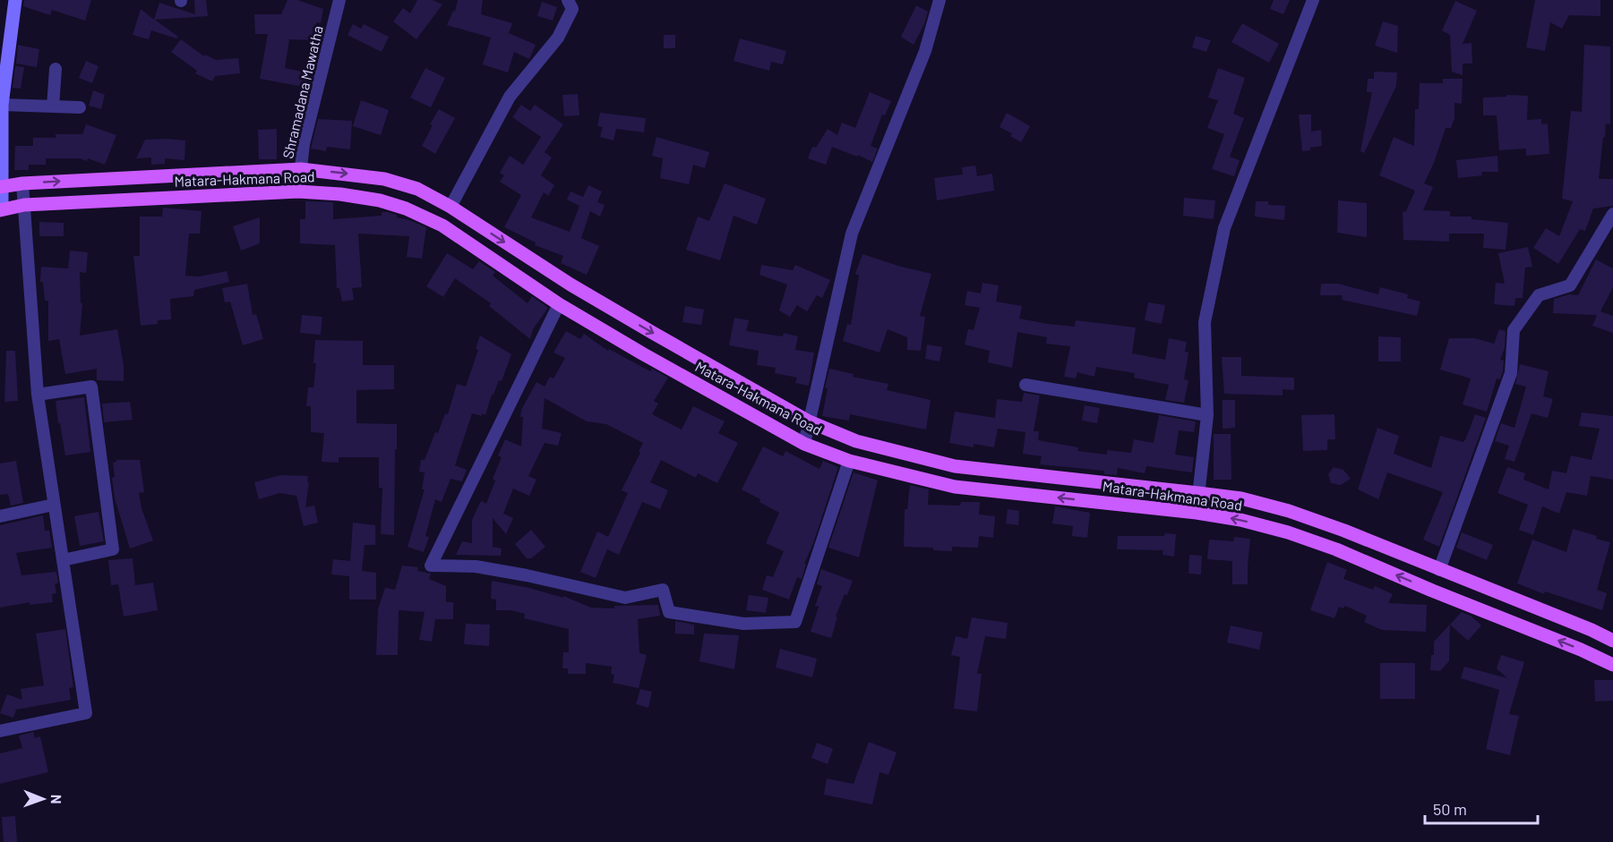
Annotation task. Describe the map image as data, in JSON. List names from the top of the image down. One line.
{"streets":{"main road":["Matara-Hakmana Road"],"street":["Shramadana Mawatha"]},"crossings":[["Shramadana Mawatha","Matara-Hakmana Road"]],"scale_bar":"50 m","north":"right"}
